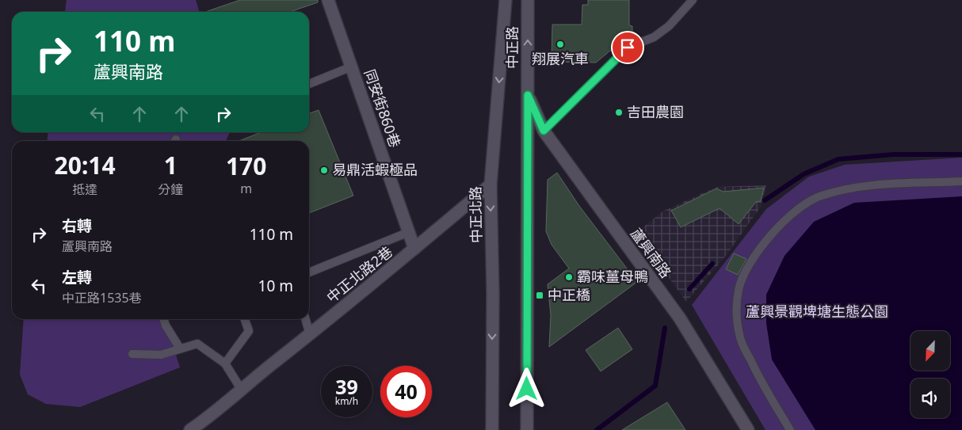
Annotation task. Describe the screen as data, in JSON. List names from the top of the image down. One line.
{"streets":{"street":["中正路","同安街860巷","中正北路","蘆興南路","中正北路2巷"]},"crossings":[["中正路","蘆興南路"],["同安街860巷","中正北路2巷"],["中正北路","中正北路2巷"]],"one_way":["中正路"],"parks":["蘆興景觀埤塘生態公園"],"places":{"other":["翔展汽車","吉田農園","易鼎活蝦極品","霸味薑母鴨"],"transit":["中正橋"]},"north":"bottom left","page":{"turn":["110 m","蘆興南路"],"eta":["20:14","抵達","1","分鐘","170","m"],"list":[{"name":"右轉","note":"蘆興南路","value":"110 m"},{"name":"左轉","note":"中正路1535巷","value":"10 m"}],"speed":"39 km/h","limit":"40"}}
